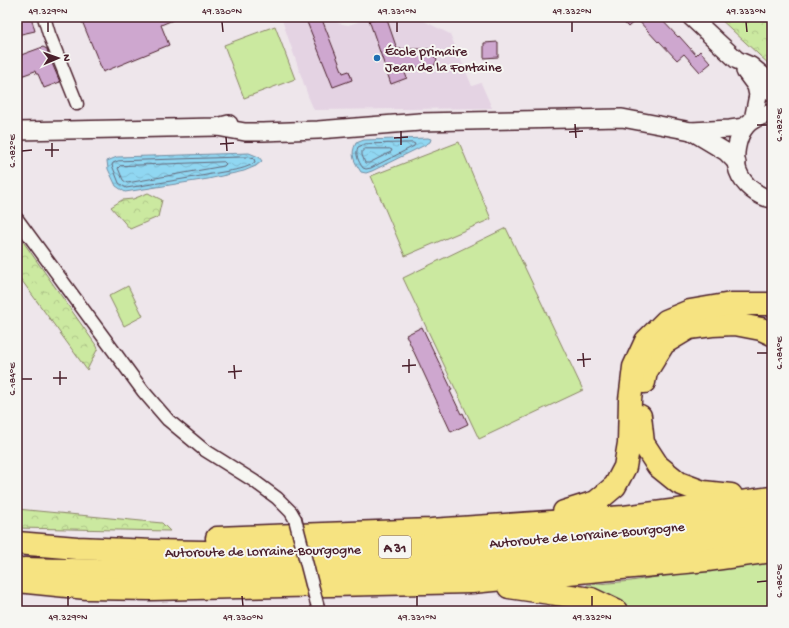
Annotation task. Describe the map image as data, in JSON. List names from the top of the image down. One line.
{"streets":{"highway":["Autoroute de Lorraine-Bourgogne","A 31"]},"places":["École primaire Jean de la Fontaine"],"north":"right","coordinates":["49.329°N","49.330°N","49.331°N","49.332°N","49.333°N","6.182°E","6.184°E","6.186°E"]}
